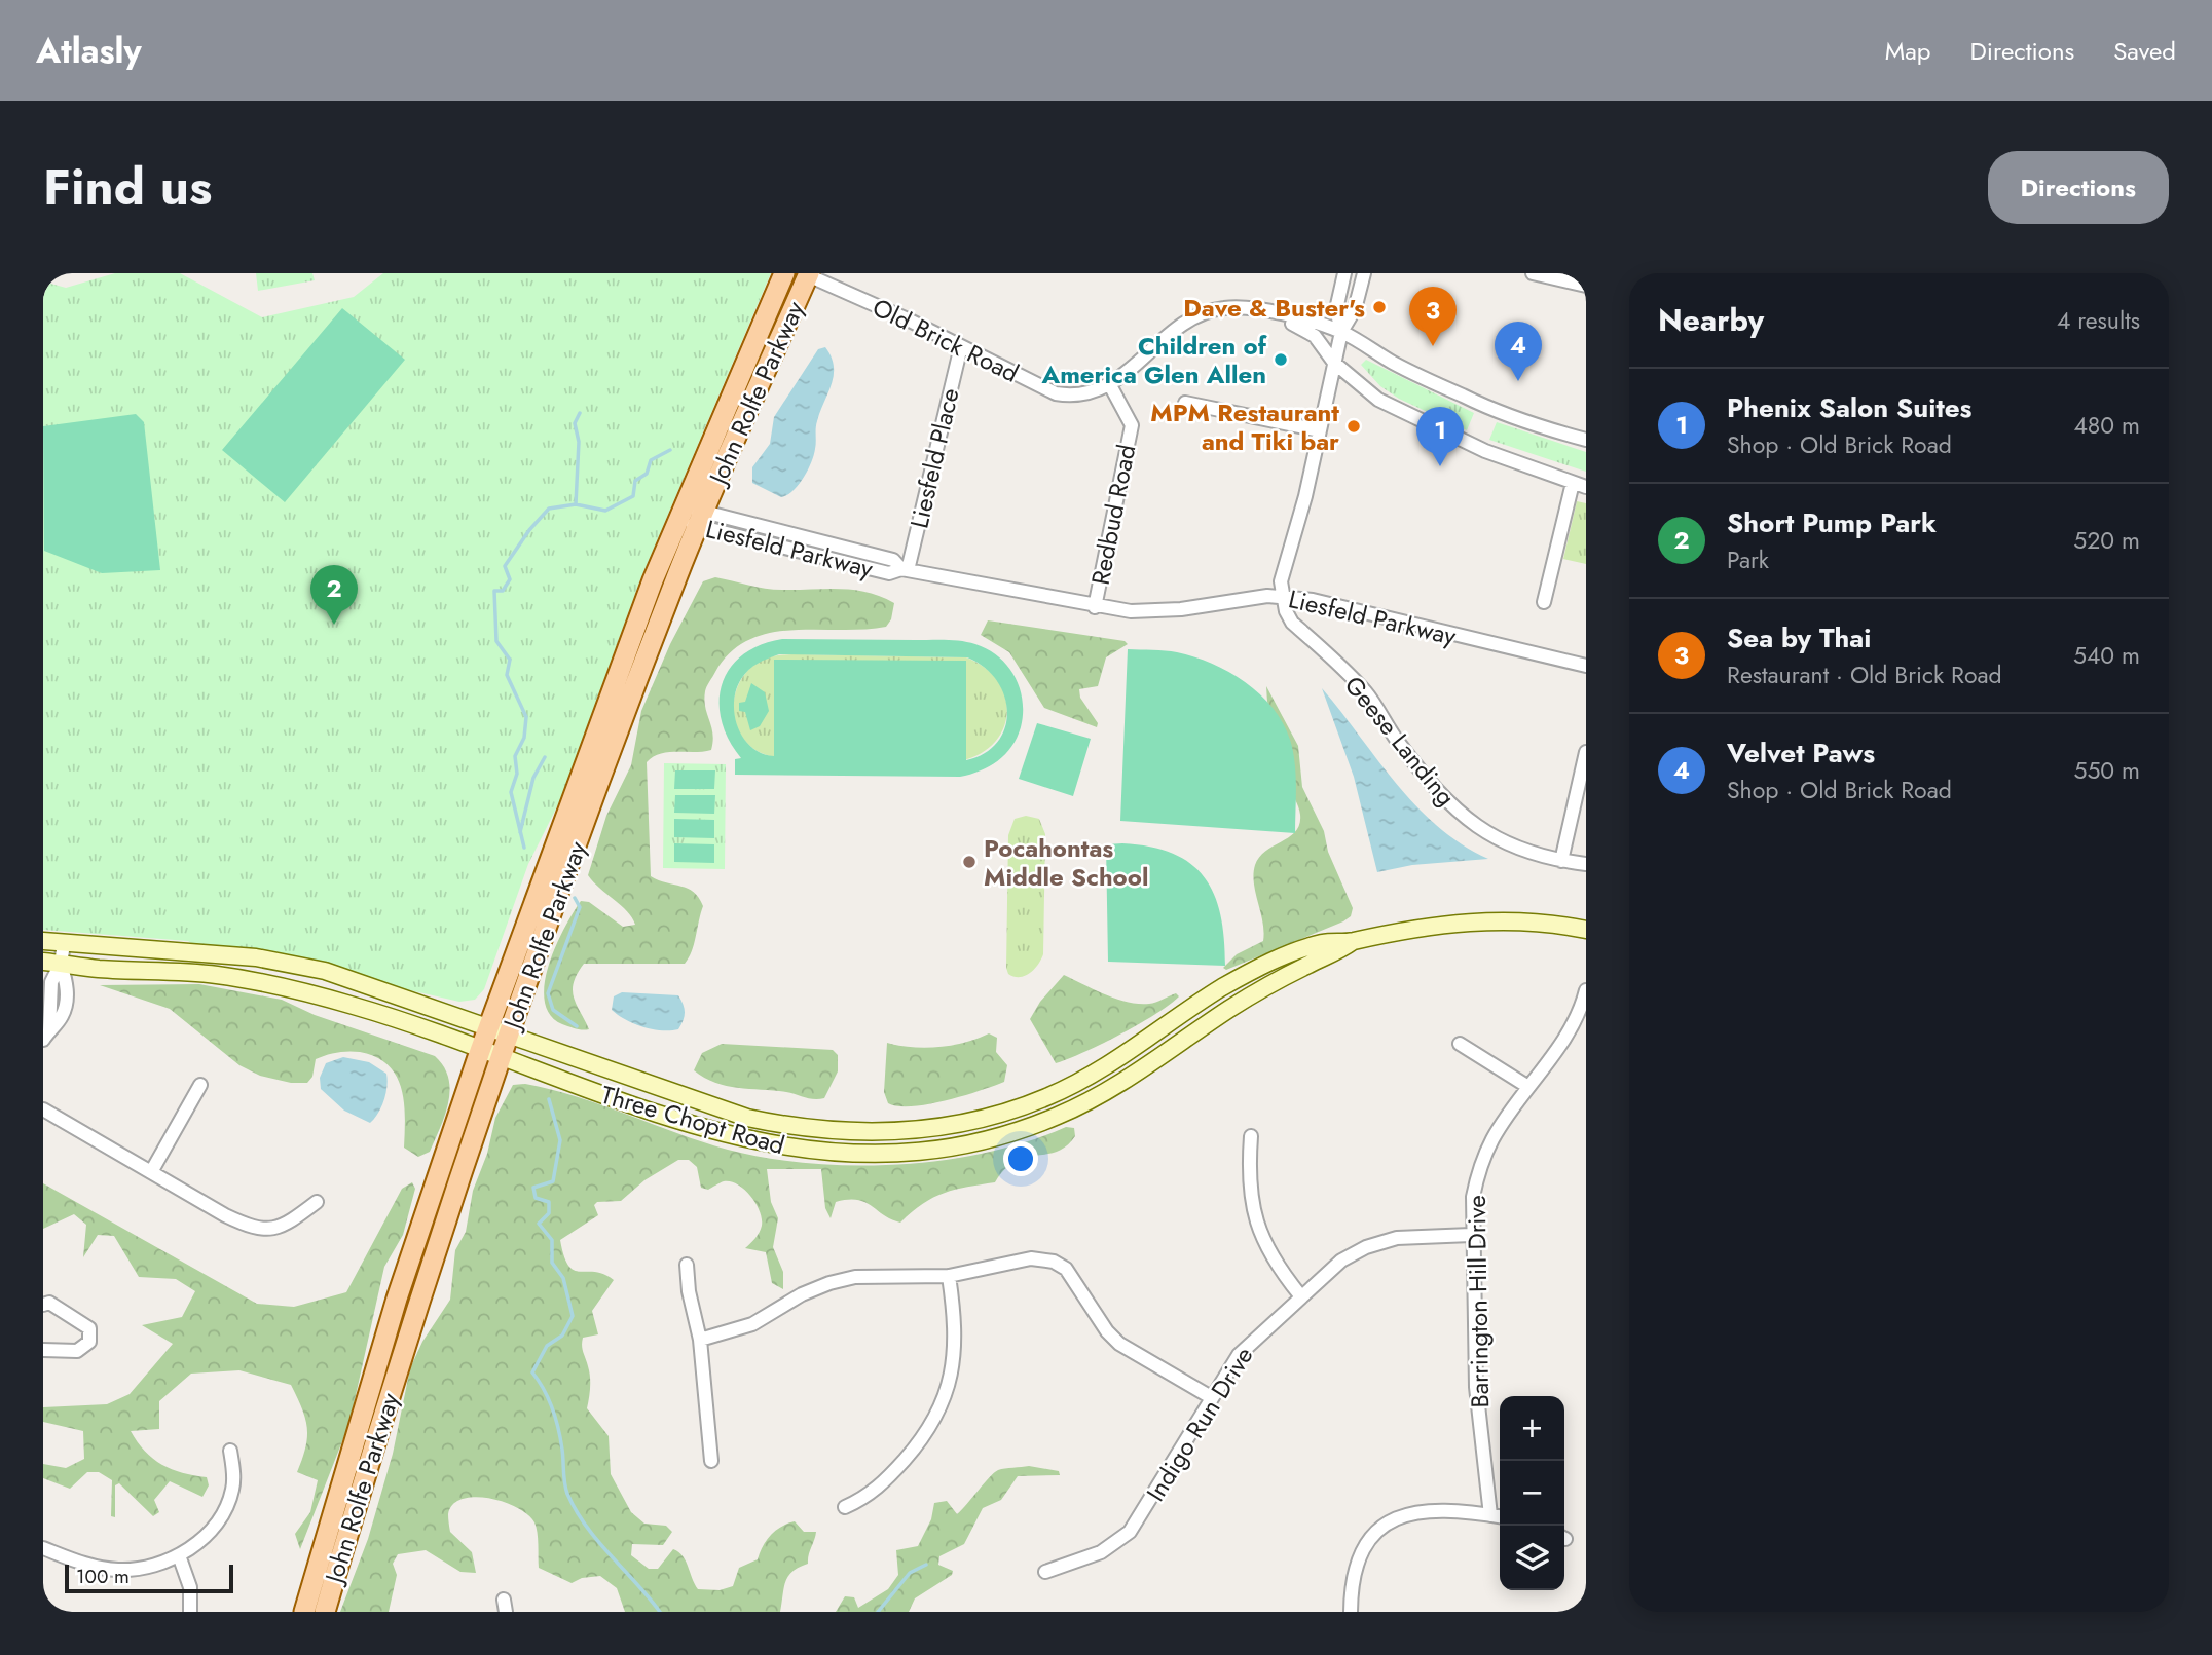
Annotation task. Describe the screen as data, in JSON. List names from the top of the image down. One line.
{"streets":{"main road":["John Rolfe Parkway","Three Chopt Road"],"street":["Old Brick Road","Liesfeld Place","Redbud Road","Liesfeld Parkway","Geese Landing","Barrington Hill Drive","Indigo Run Drive"]},"crossings":[["Old Brick Road","John Rolfe Parkway"],["Old Brick Road","Liesfeld Place"],["Old Brick Road","Redbud Road"],["John Rolfe Parkway","Liesfeld Parkway"],["John Rolfe Parkway","Three Chopt Road"],["Liesfeld Place","Liesfeld Parkway"],["Redbud Road","Liesfeld Parkway"],["Liesfeld Parkway","Geese Landing"],["Barrington Hill Drive","Indigo Run Drive"]],"places":["Dave & Buster's","Children of America Glen Allen","MPM Restaurant and Tiki bar","Pocahontas Middle School"],"scale_bar":"100 m","page":{"header":"Atlasly","nav":["Map","Directions","Saved"],"title":"Find us","buttons":"Directions","heading":["Nearby","4 results"],"pins":["3","4","1","2"],"list":[{"mark":"1","name":"Phenix Salon Suites","note":"Shop · Old Brick Road","value":"480 m"},{"mark":"2","name":"Short Pump Park","note":"Park","value":"520 m"},{"mark":"3","name":"Sea by Thai","note":"Restaurant · Old Brick Road","value":"540 m"},{"mark":"4","name":"Velvet Paws","note":"Shop · Old Brick Road","value":"550 m"}],"map_buttons":["+","−"],"scale":"100 m"}}
